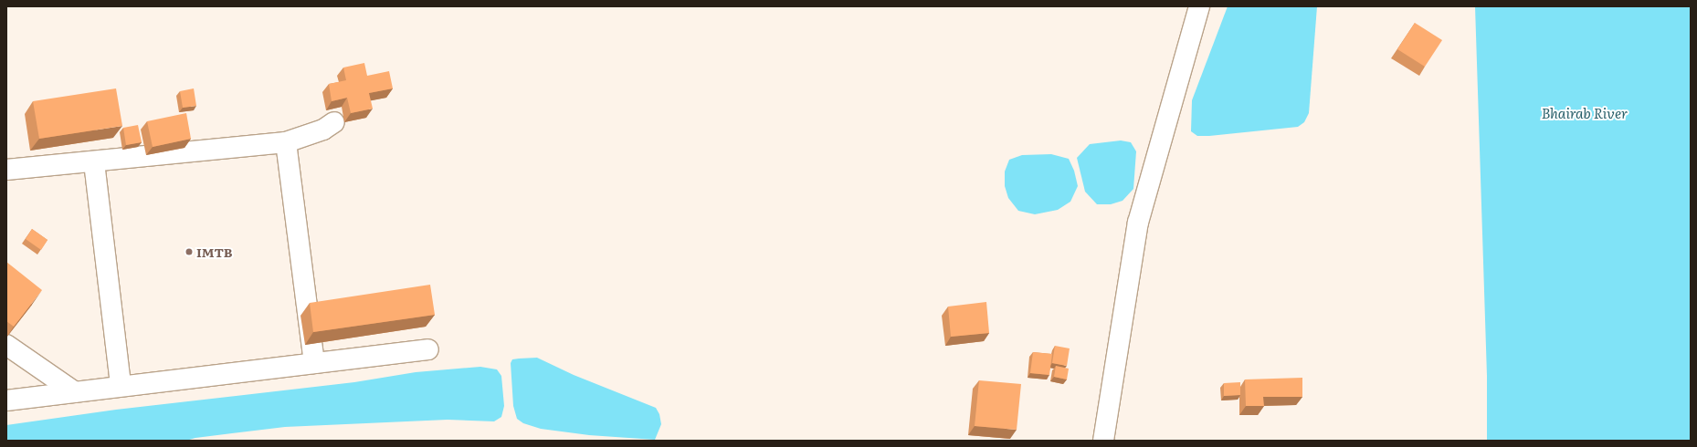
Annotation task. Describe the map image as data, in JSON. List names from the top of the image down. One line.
{"water":["Bhairab River"],"places":["IMTB"]}
